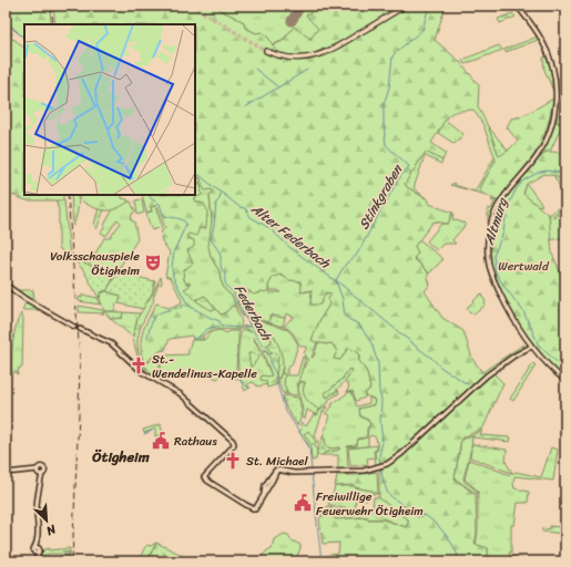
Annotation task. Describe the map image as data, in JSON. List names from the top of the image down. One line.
{"districts":["Ötigheim"],"water":["Stinkgraben","Altmurg","Alter Federbach","Federbach"],"parks":["Wertwald"],"places":{"theatre":["Volksschauspiele Ötigheim"],"church":["St.- Wendelinus-Kapelle","St. Michael"],"public building":["Rathaus","Freiwillige Feuerwehr Ötigheim"]},"north":"bottom right"}
